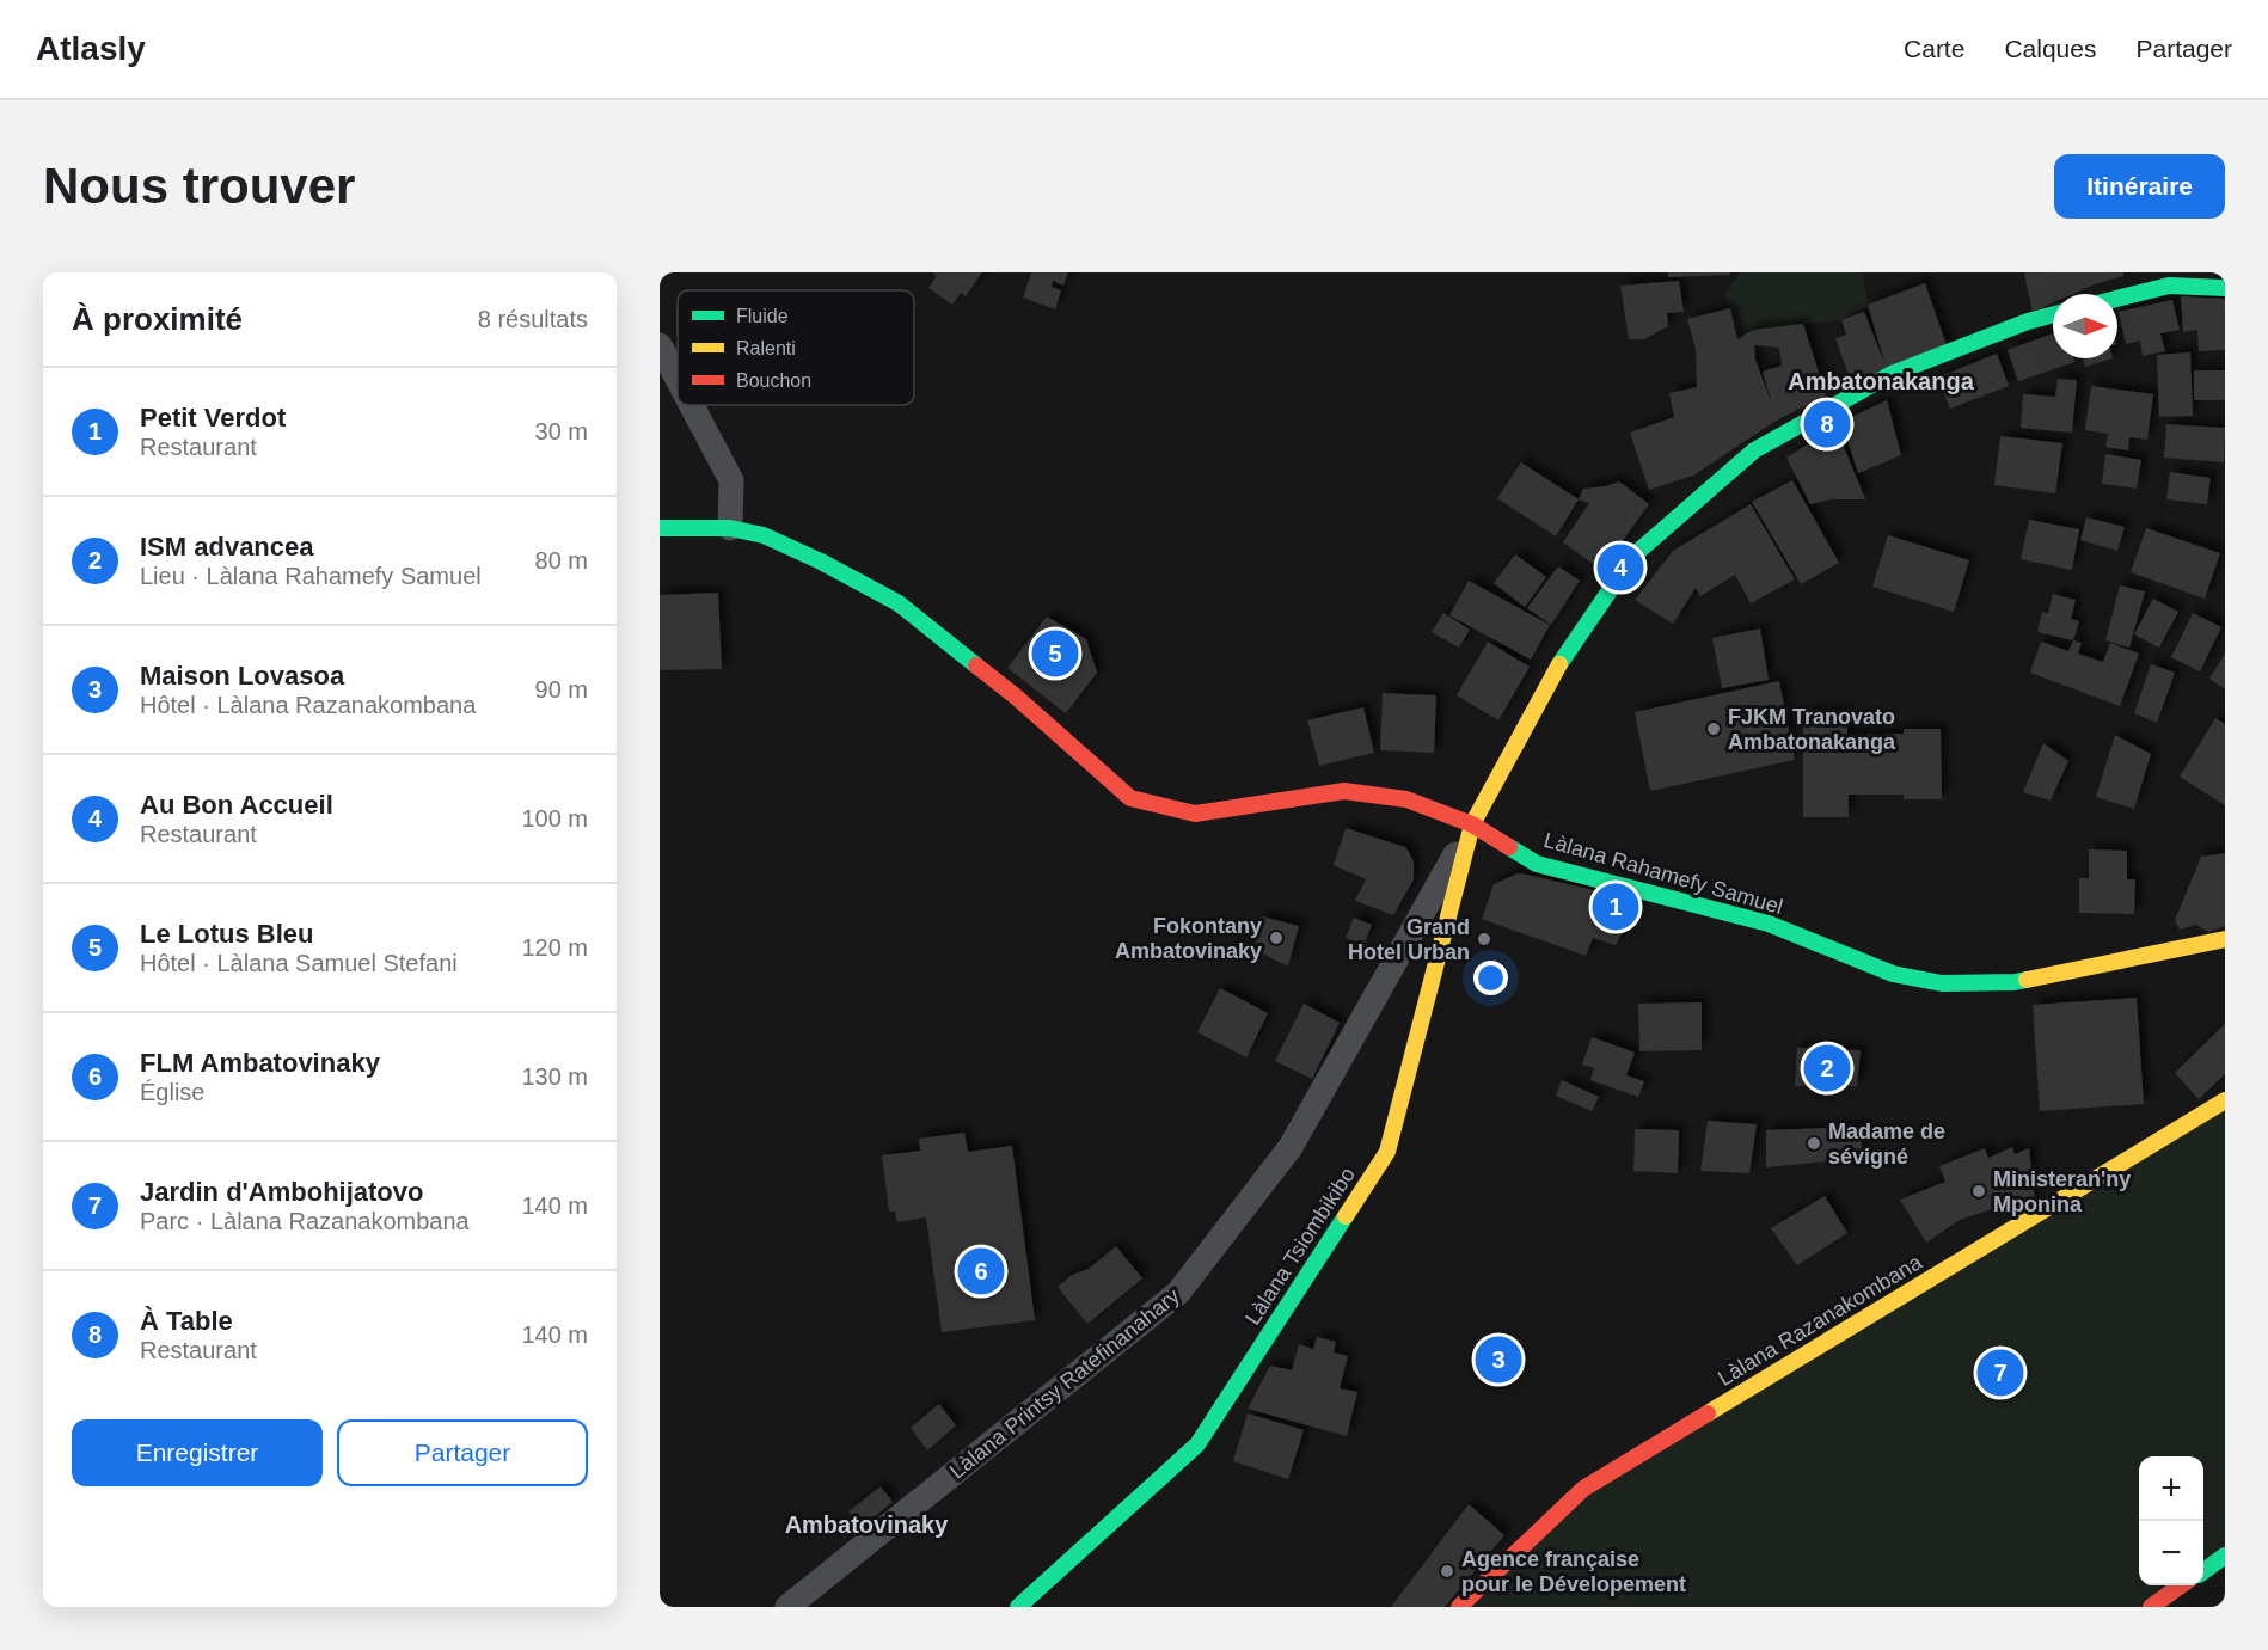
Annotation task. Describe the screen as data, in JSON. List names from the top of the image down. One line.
{"streets":{"street":["Làlana Rahamefy Samuel","Làlana Tsiombikibo","Làlana Razanakombana","Làlana Printsy Ratefinanahary"]},"crossings":[["Làlana Rahamefy Samuel","Làlana Tsiombikibo"],["Làlana Rahamefy Samuel","Làlana Printsy Ratefinanahary"],["Làlana Tsiombikibo","Làlana Printsy Ratefinanahary"]],"districts":["Ambatonakanga","Ambatovinaky"],"places":["FJKM Tranovato Ambatonakanga","Fokontany Ambatovinaky","Grand Hotel Urban","Madame de sévigné","Ministeran'ny Mponina","Agence française pour le Dévelopement"],"legend":["Fluide","Ralenti","Bouchon"],"north":"right","page":{"header":"Atlasly","nav":["Carte","Calques","Partager"],"buttons":["Itinéraire",["Enregistrer","Partager"]],"title":"Nous trouver","heading":["À proximité","8 résultats"],"list":[{"mark":"1","name":"Petit Verdot","note":"Restaurant","value":"30 m"},{"mark":"2","name":"ISM advancea","note":"Lieu · Làlana Rahamefy Samuel","value":"80 m"},{"mark":"3","name":"Maison Lovasoa","note":"Hôtel · Làlana Razanakombana","value":"90 m"},{"mark":"4","name":"Au Bon Accueil","note":"Restaurant","value":"100 m"},{"mark":"5","name":"Le Lotus Bleu","note":"Hôtel · Làlana Samuel Stefani","value":"120 m"},{"mark":"6","name":"FLM Ambatovinaky","note":"Église","value":"130 m"},{"mark":"7","name":"Jardin d'Ambohijatovo","note":"Parc · Làlana Razanakombana","value":"140 m"},{"mark":"8","name":"À Table","note":"Restaurant","value":"140 m"}],"pins":["8","4","5","1","2","6","3","7"],"map_buttons":["+","−"]}}
